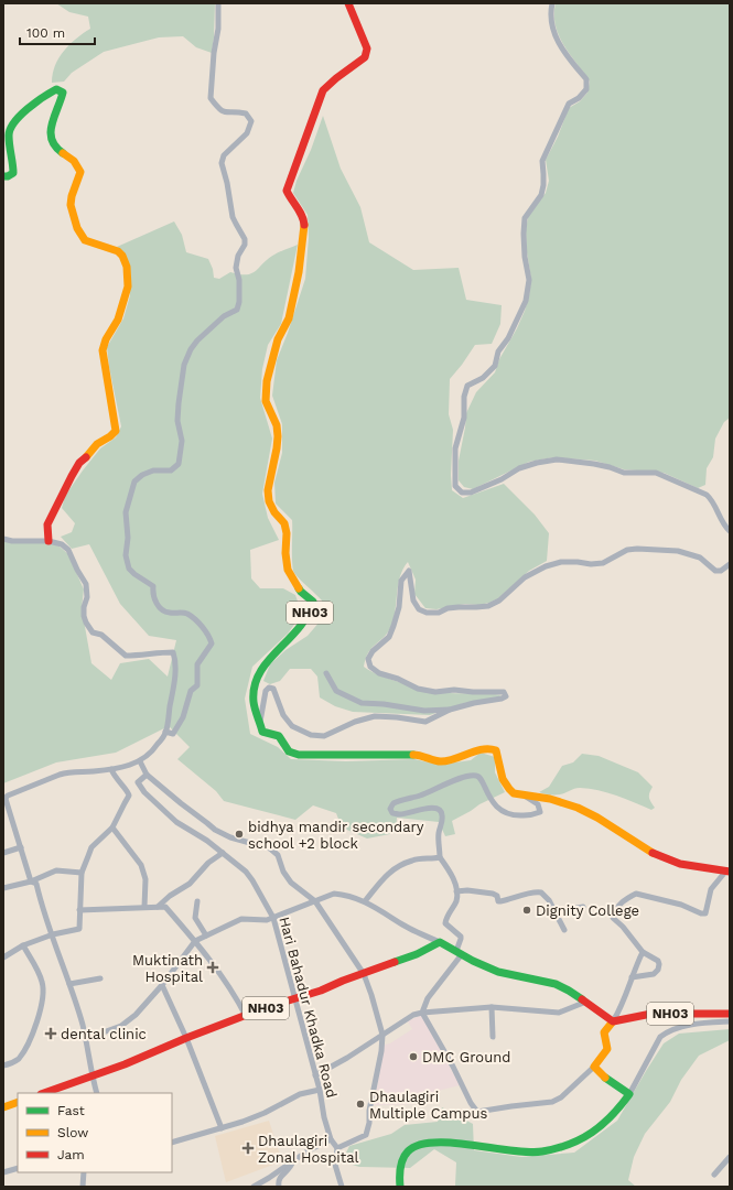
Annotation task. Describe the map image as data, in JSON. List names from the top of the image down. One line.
{"streets":{"main road":["NH03"],"street":["Hari Bahadur Khadka Road"]},"crossings":[["NH03","Hari Bahadur Khadka Road"]],"places":{"other":["bidhya mandir secondary school +2 block","Dignity College","DMC Ground","Dhaulagiri Multiple Campus"],"health":["Muktinath Hospital","dental clinic","Dhaulagiri Zonal Hospital"]},"legend":["Fast","Slow","Jam"],"scale_bar":"100 m"}
